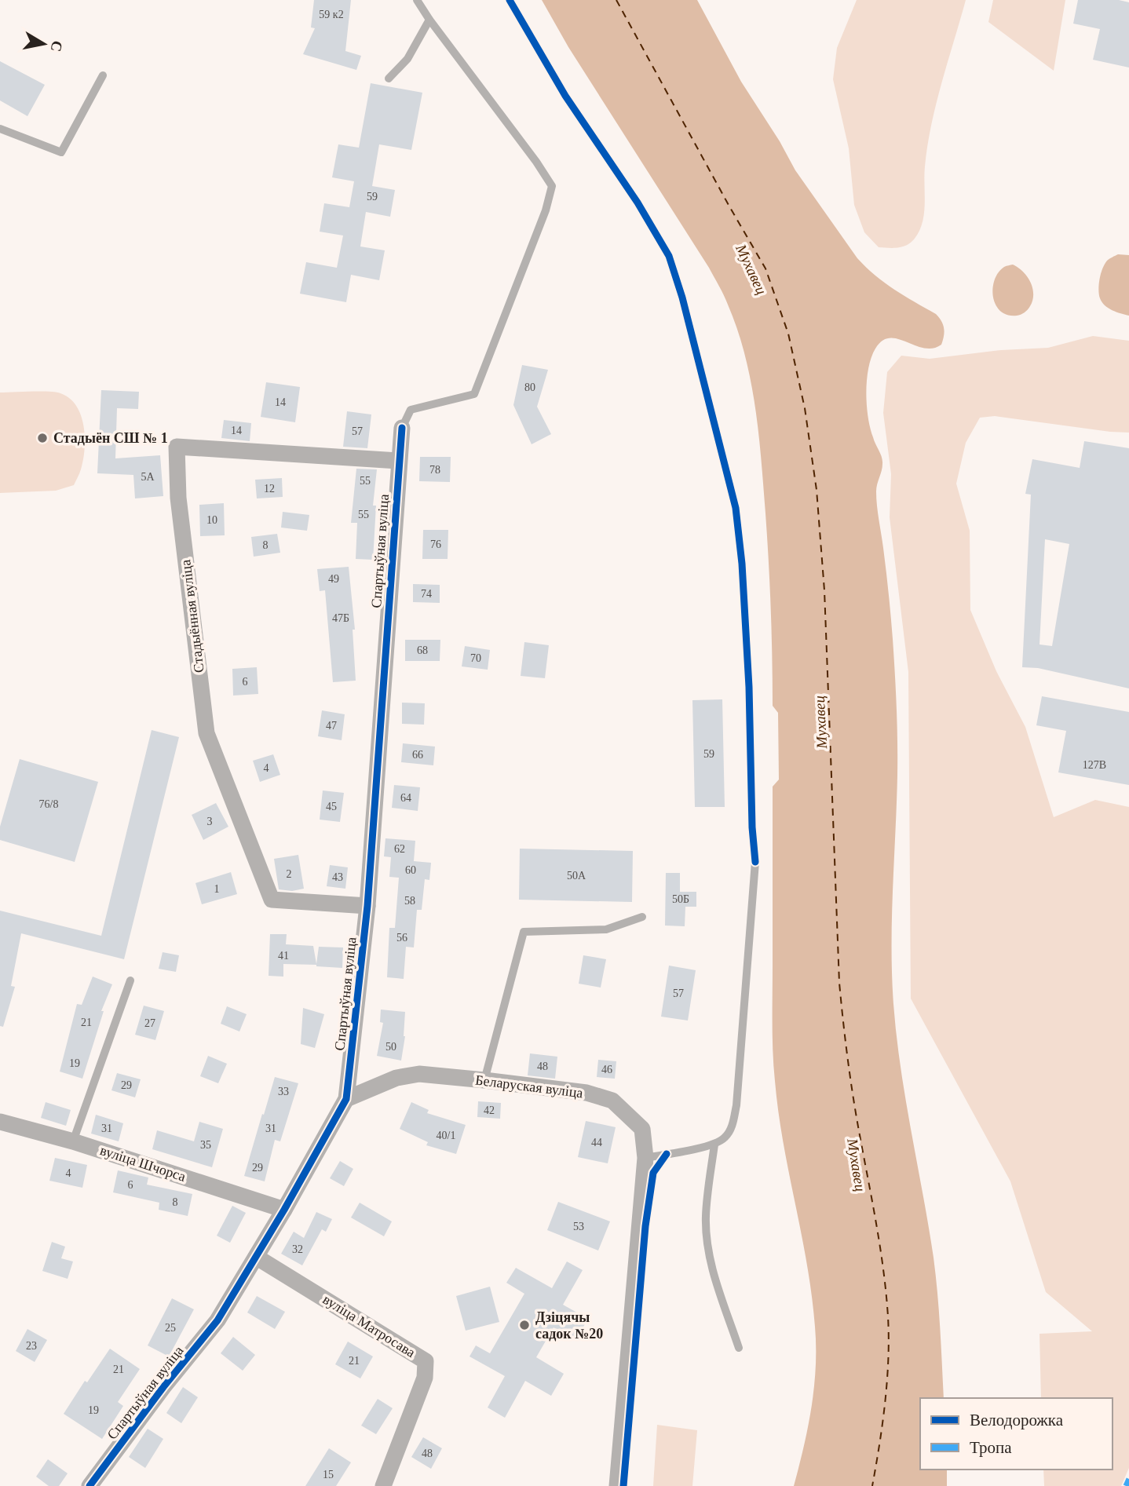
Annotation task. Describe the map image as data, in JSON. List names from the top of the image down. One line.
{"streets":{"street":["Спартыўная вуліца","Стадыённая вуліца","Беларуская вуліца","вуліца Шчорса","вуліца Матросава"]},"crossings":[["Спартыўная вуліца","Стадыённая вуліца"],["Спартыўная вуліца","Беларуская вуліца"],["Спартыўная вуліца","вуліца Шчорса"],["Спартыўная вуліца","вуліца Матросава"]],"water":["Мухавец"],"places":["Стадыён СШ № 1","Дзіцячы садок №20"],"house_numbers":["59 к2","59","80","14","14","57","78","5А","55","12","55","10","76","8","49","74","47Б","68","70","6","47","59","66","127В","4","64","76/8","45","3","62","60","2","50А","43","1","50Б","58","56","41","57","21","27","50","19","48","46","29","33","42","31","31","40/1","44","35","29","4","6","8","53","32","25","23","21","21","19","48","15"],"legend":["Велодорожка","Тропа"],"north":"right"}
